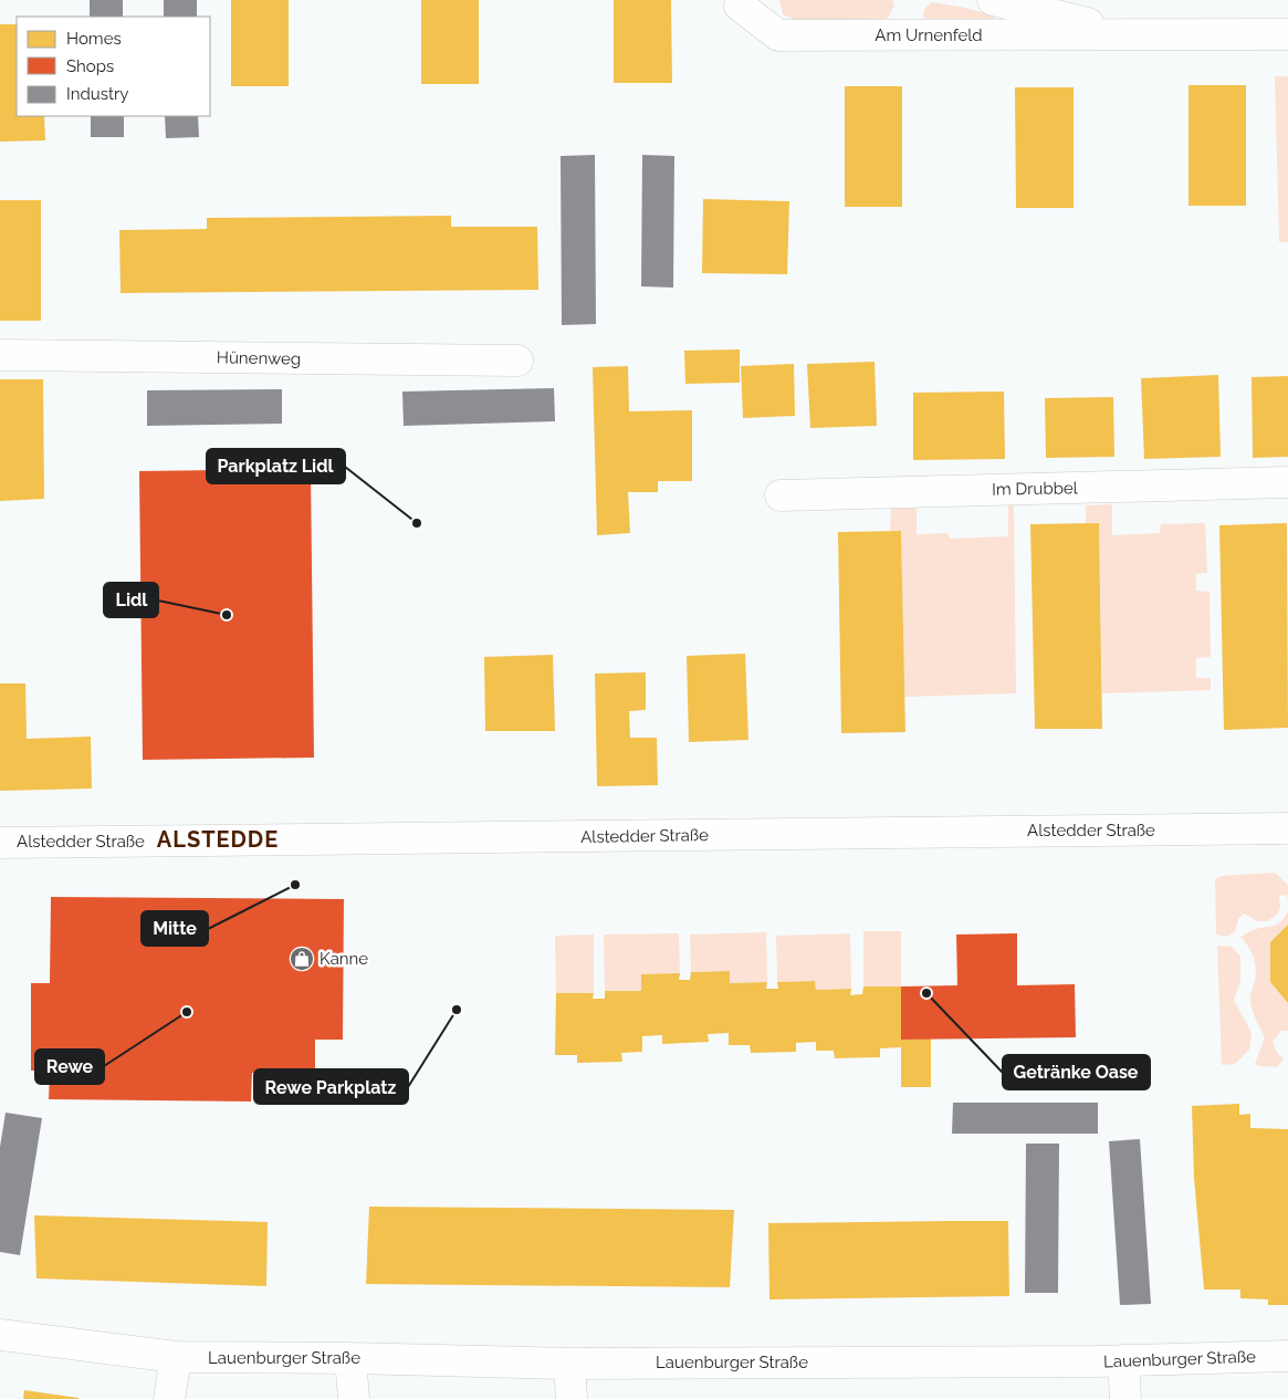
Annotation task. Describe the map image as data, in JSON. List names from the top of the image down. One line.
{"streets":{"street":["Am Urnenfeld","Hünenweg","Im Drubbel","Alstedder Straße","Lauenburger Straße"]},"districts":["ALSTEDDE"],"places":{"other":["Parkplatz Lidl","Lidl","Mitte","Getränke Oase","Rewe Parkplatz","Rewe"],"shop":["Kanne"]},"legend":["Homes","Shops","Industry"]}
